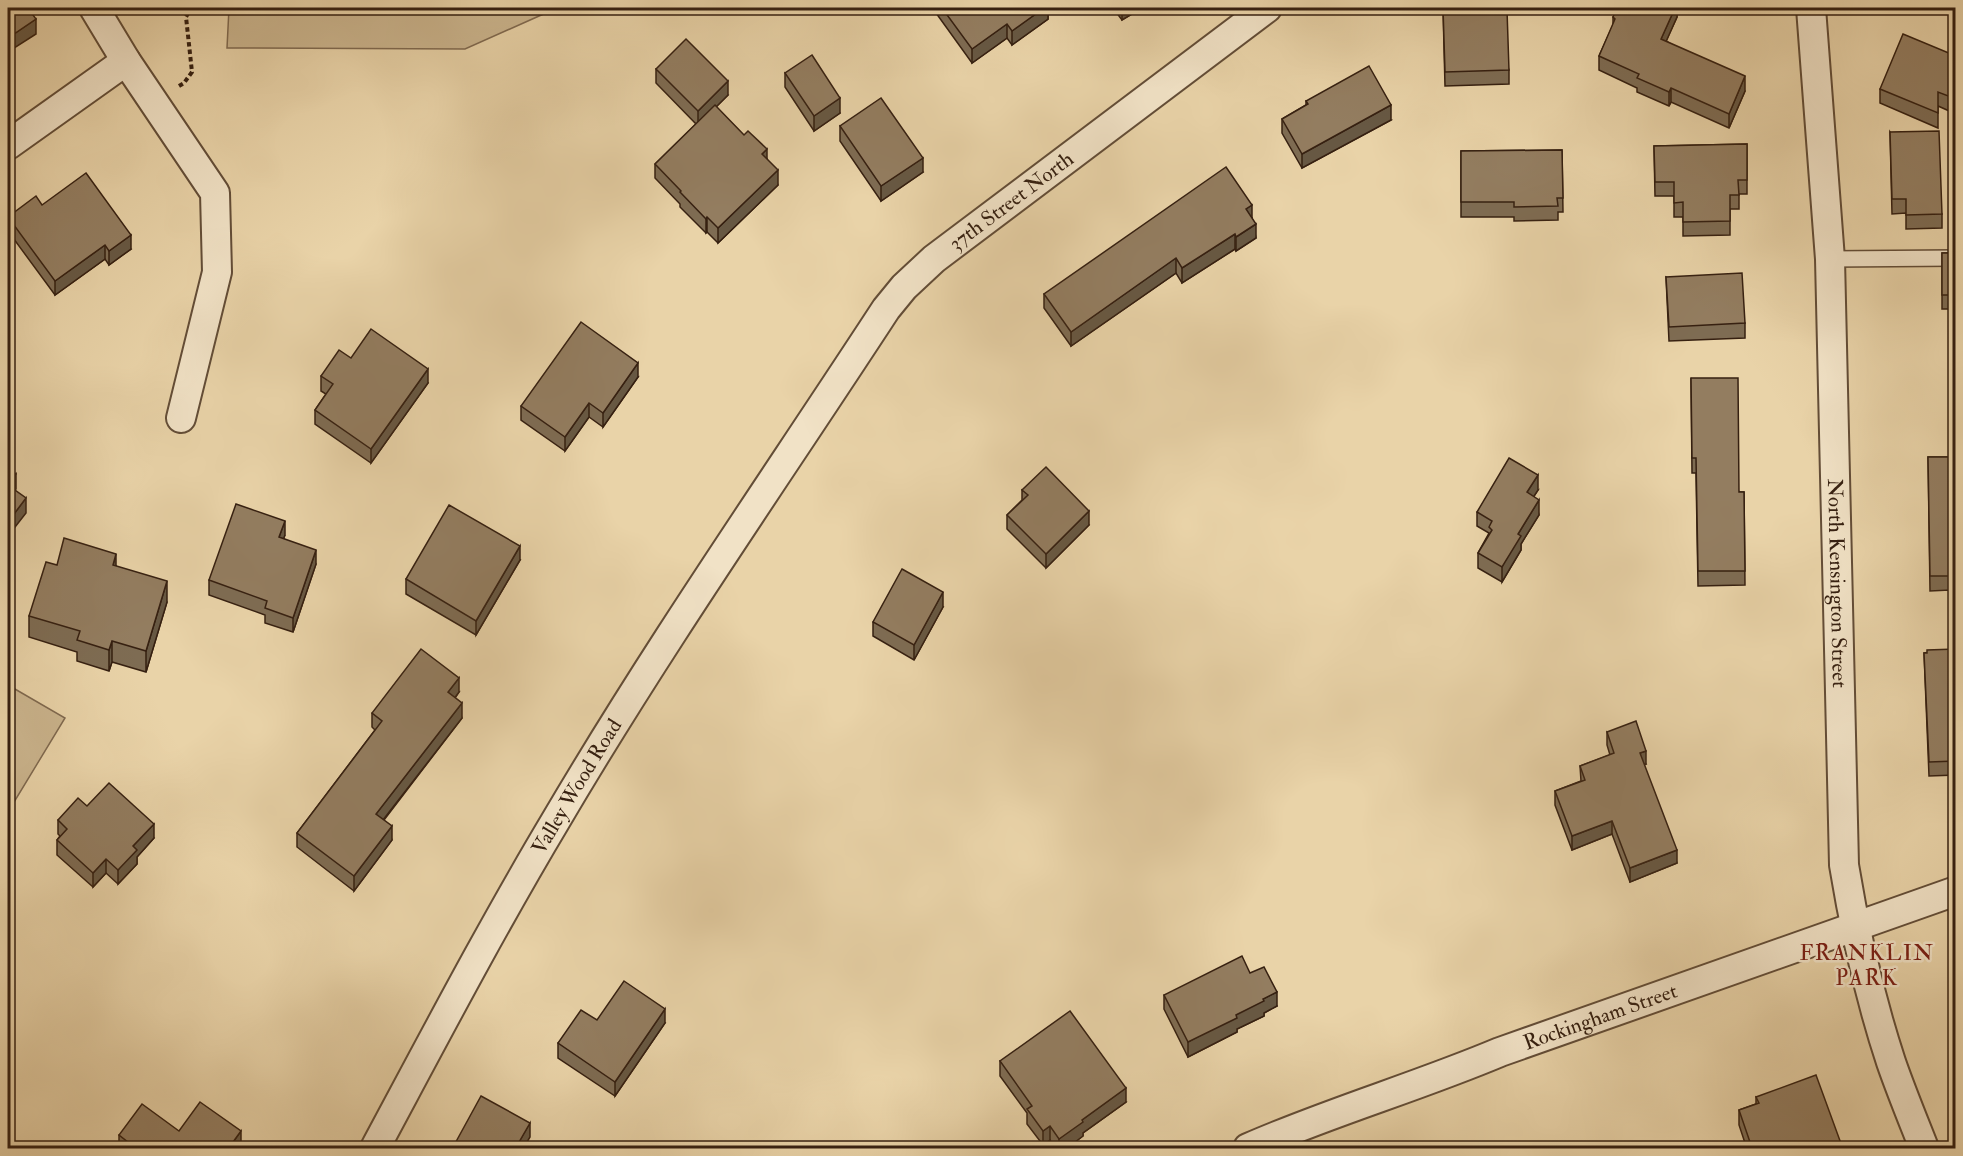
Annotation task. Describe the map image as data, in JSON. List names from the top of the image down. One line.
{"streets":{"street":["37th Street North","North Kensington Street","Valley Wood Road","Rockingham Street"]},"crossings":[["37th Street North","Valley Wood Road"],["North Kensington Street","Rockingham Street"]],"districts":["FRANKLIN PARK"]}
